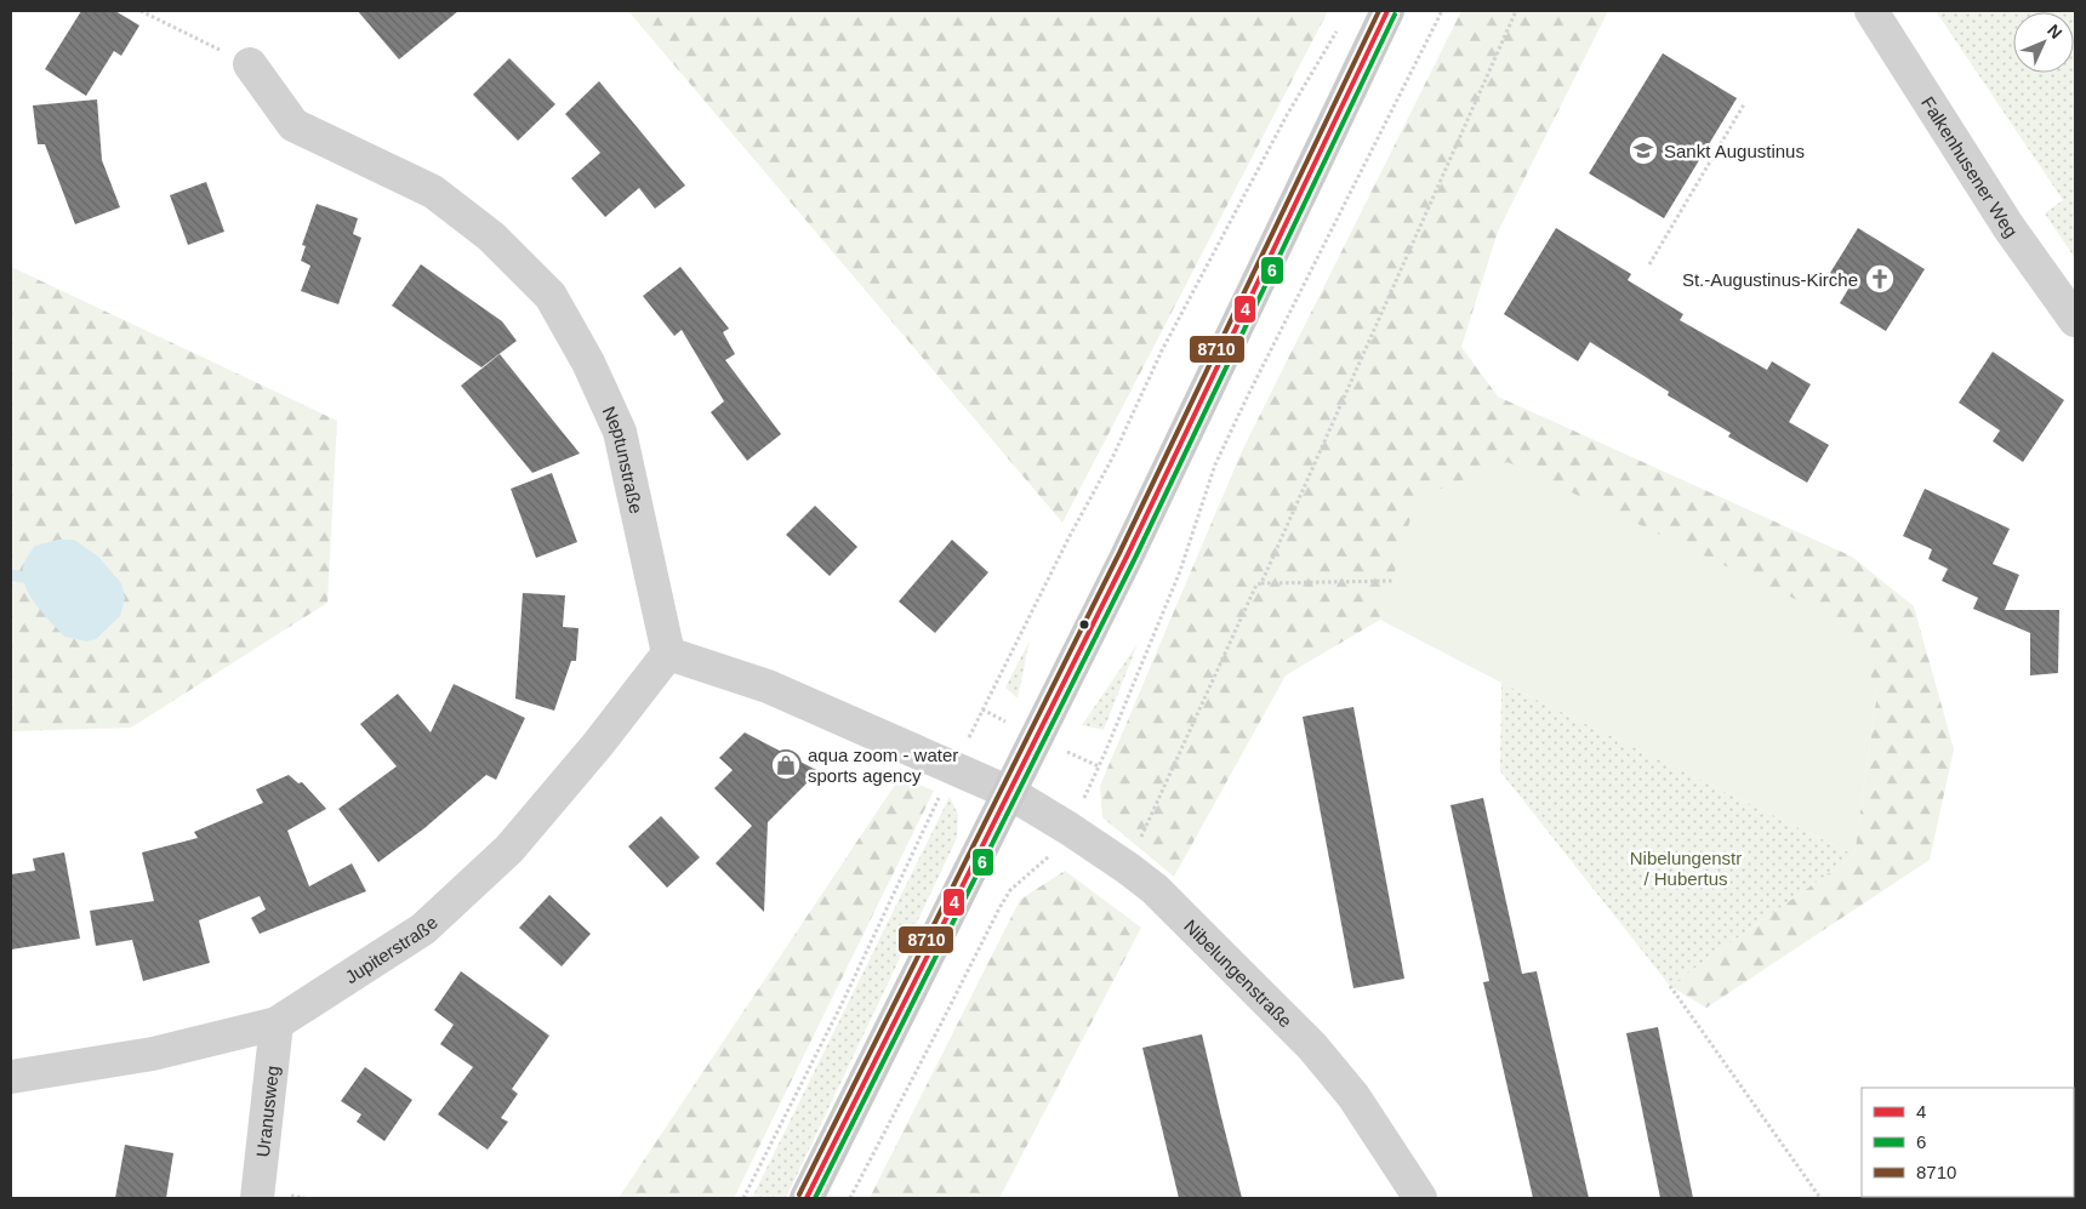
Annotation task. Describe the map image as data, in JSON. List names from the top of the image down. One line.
{"streets":{"street":["Falkenhusener Weg","Neptunstraße","Jupiterstraße","Nibelungenstraße","Uranusweg"]},"crossings":[["Neptunstraße","Jupiterstraße"],["Jupiterstraße","Uranusweg"]],"parks":["Nibelungenstr / Hubertus"],"places":{"school or university":["Sankt Augustinus"],"church":["St.-Augustinus-Kirche"],"shop":["aqua zoom - water sports agency"]},"lines":["transit line 4","transit line 8710","transit line 6"],"legend":["4","6","8710"],"north":"top right"}
